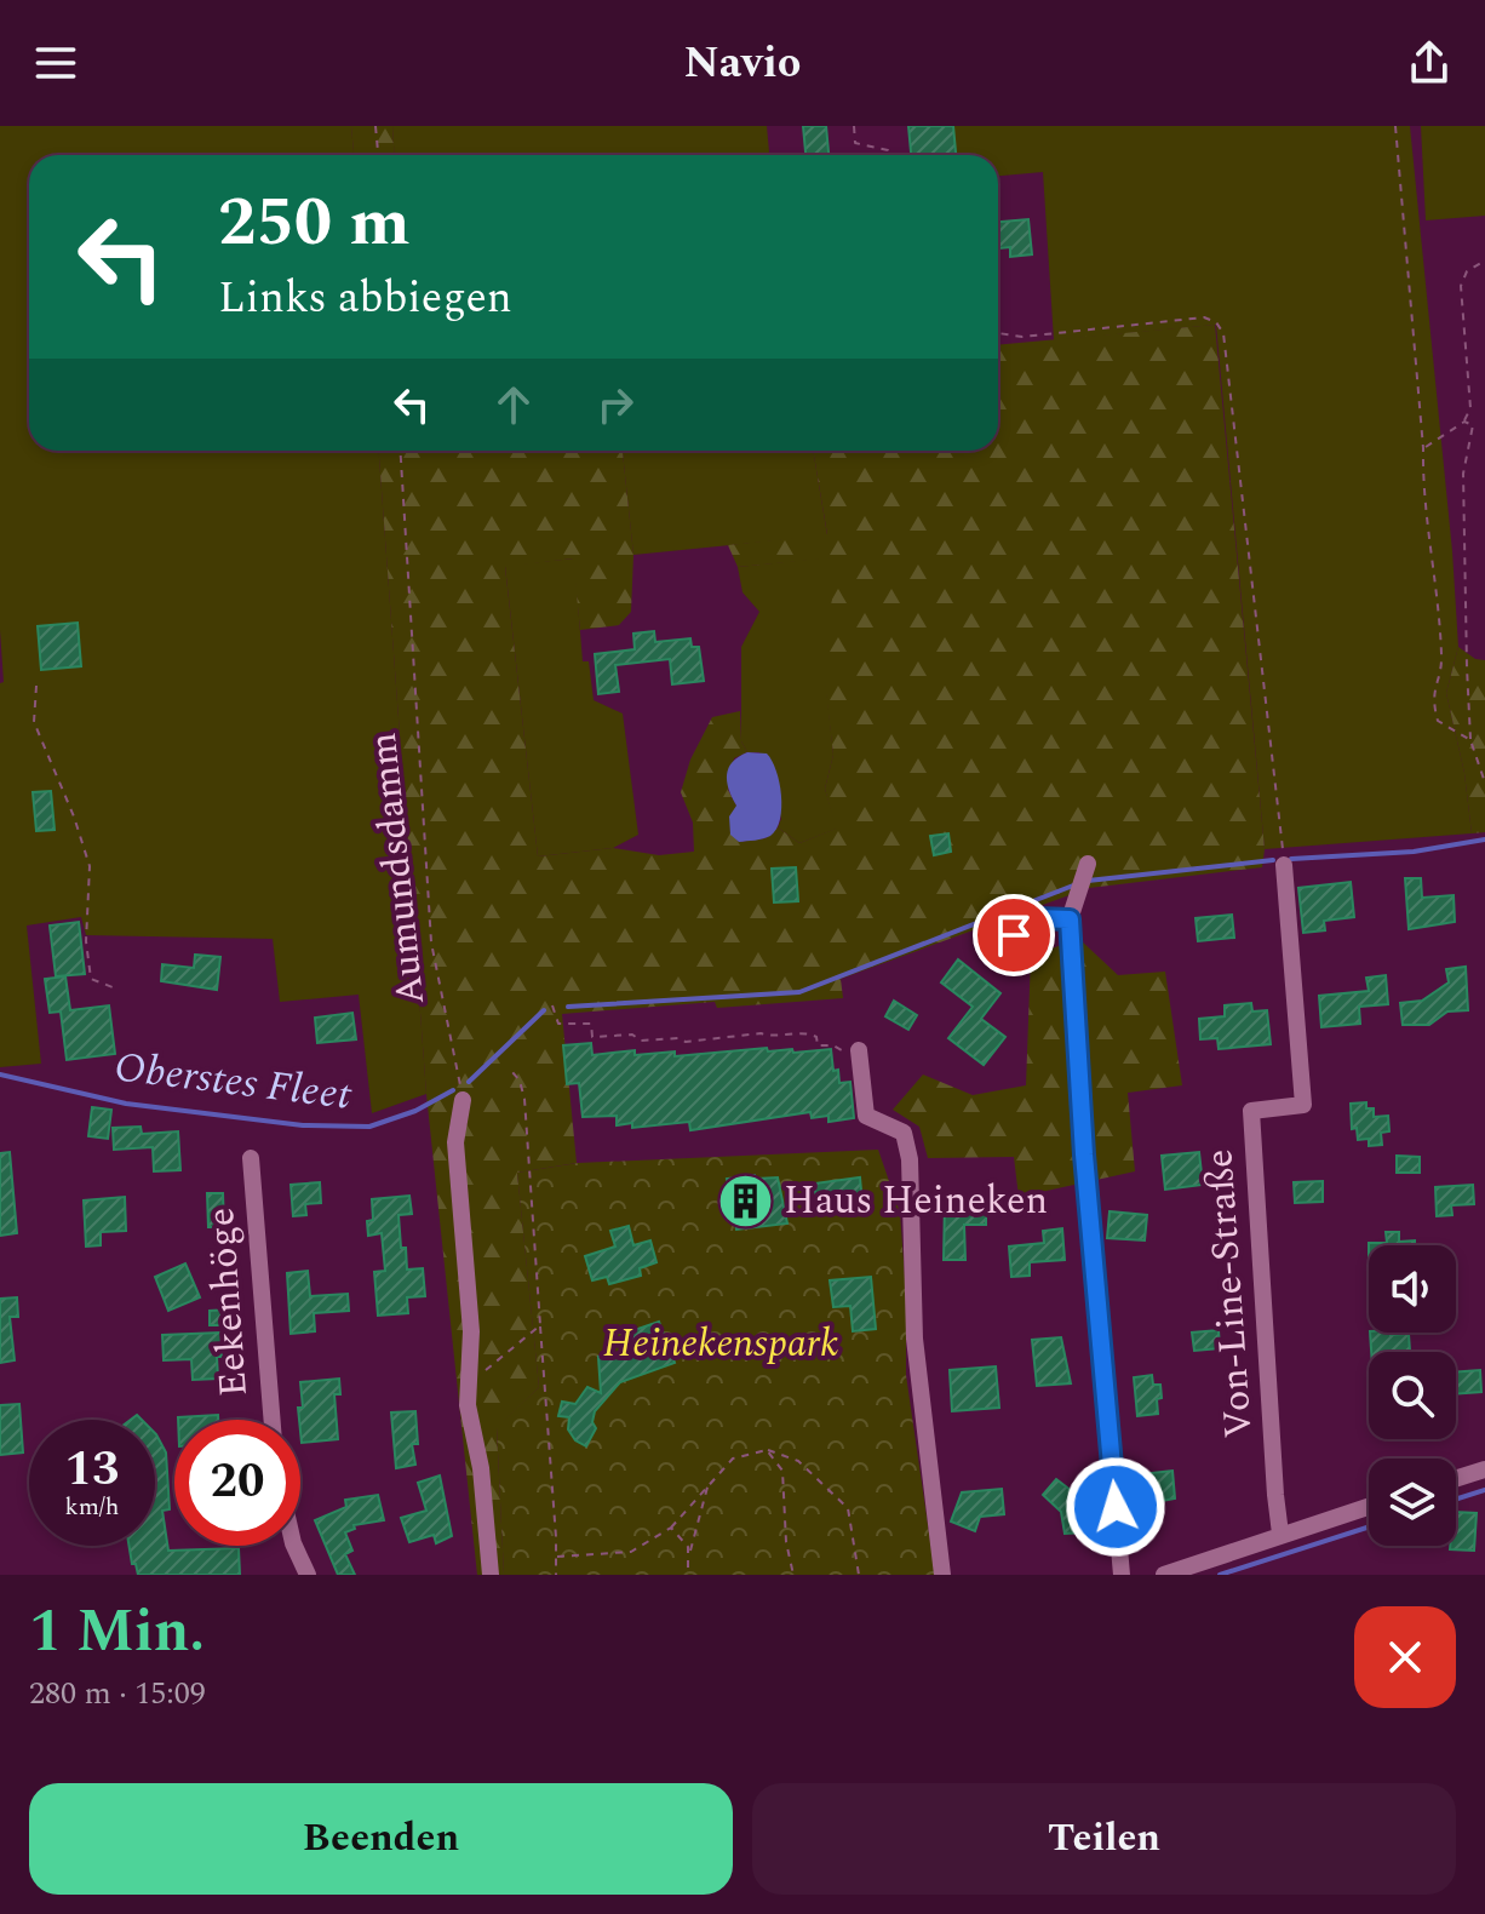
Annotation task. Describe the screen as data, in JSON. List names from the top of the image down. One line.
{"streets":{"street":["Von-Line-Straße","Eekenhöge"],"path":["Aumundsdamm"]},"water":["Oberstes Fleet"],"parks":["Heinekenspark"],"places":{"building":["Haus Heineken"]},"page":{"header":"Navio","turn":["250 m","Links abbiegen"],"speed":"13 km/h","limit":"20","heading":["1 Min.","280 m · 15:09"],"buttons":["Beenden","Teilen"]}}
